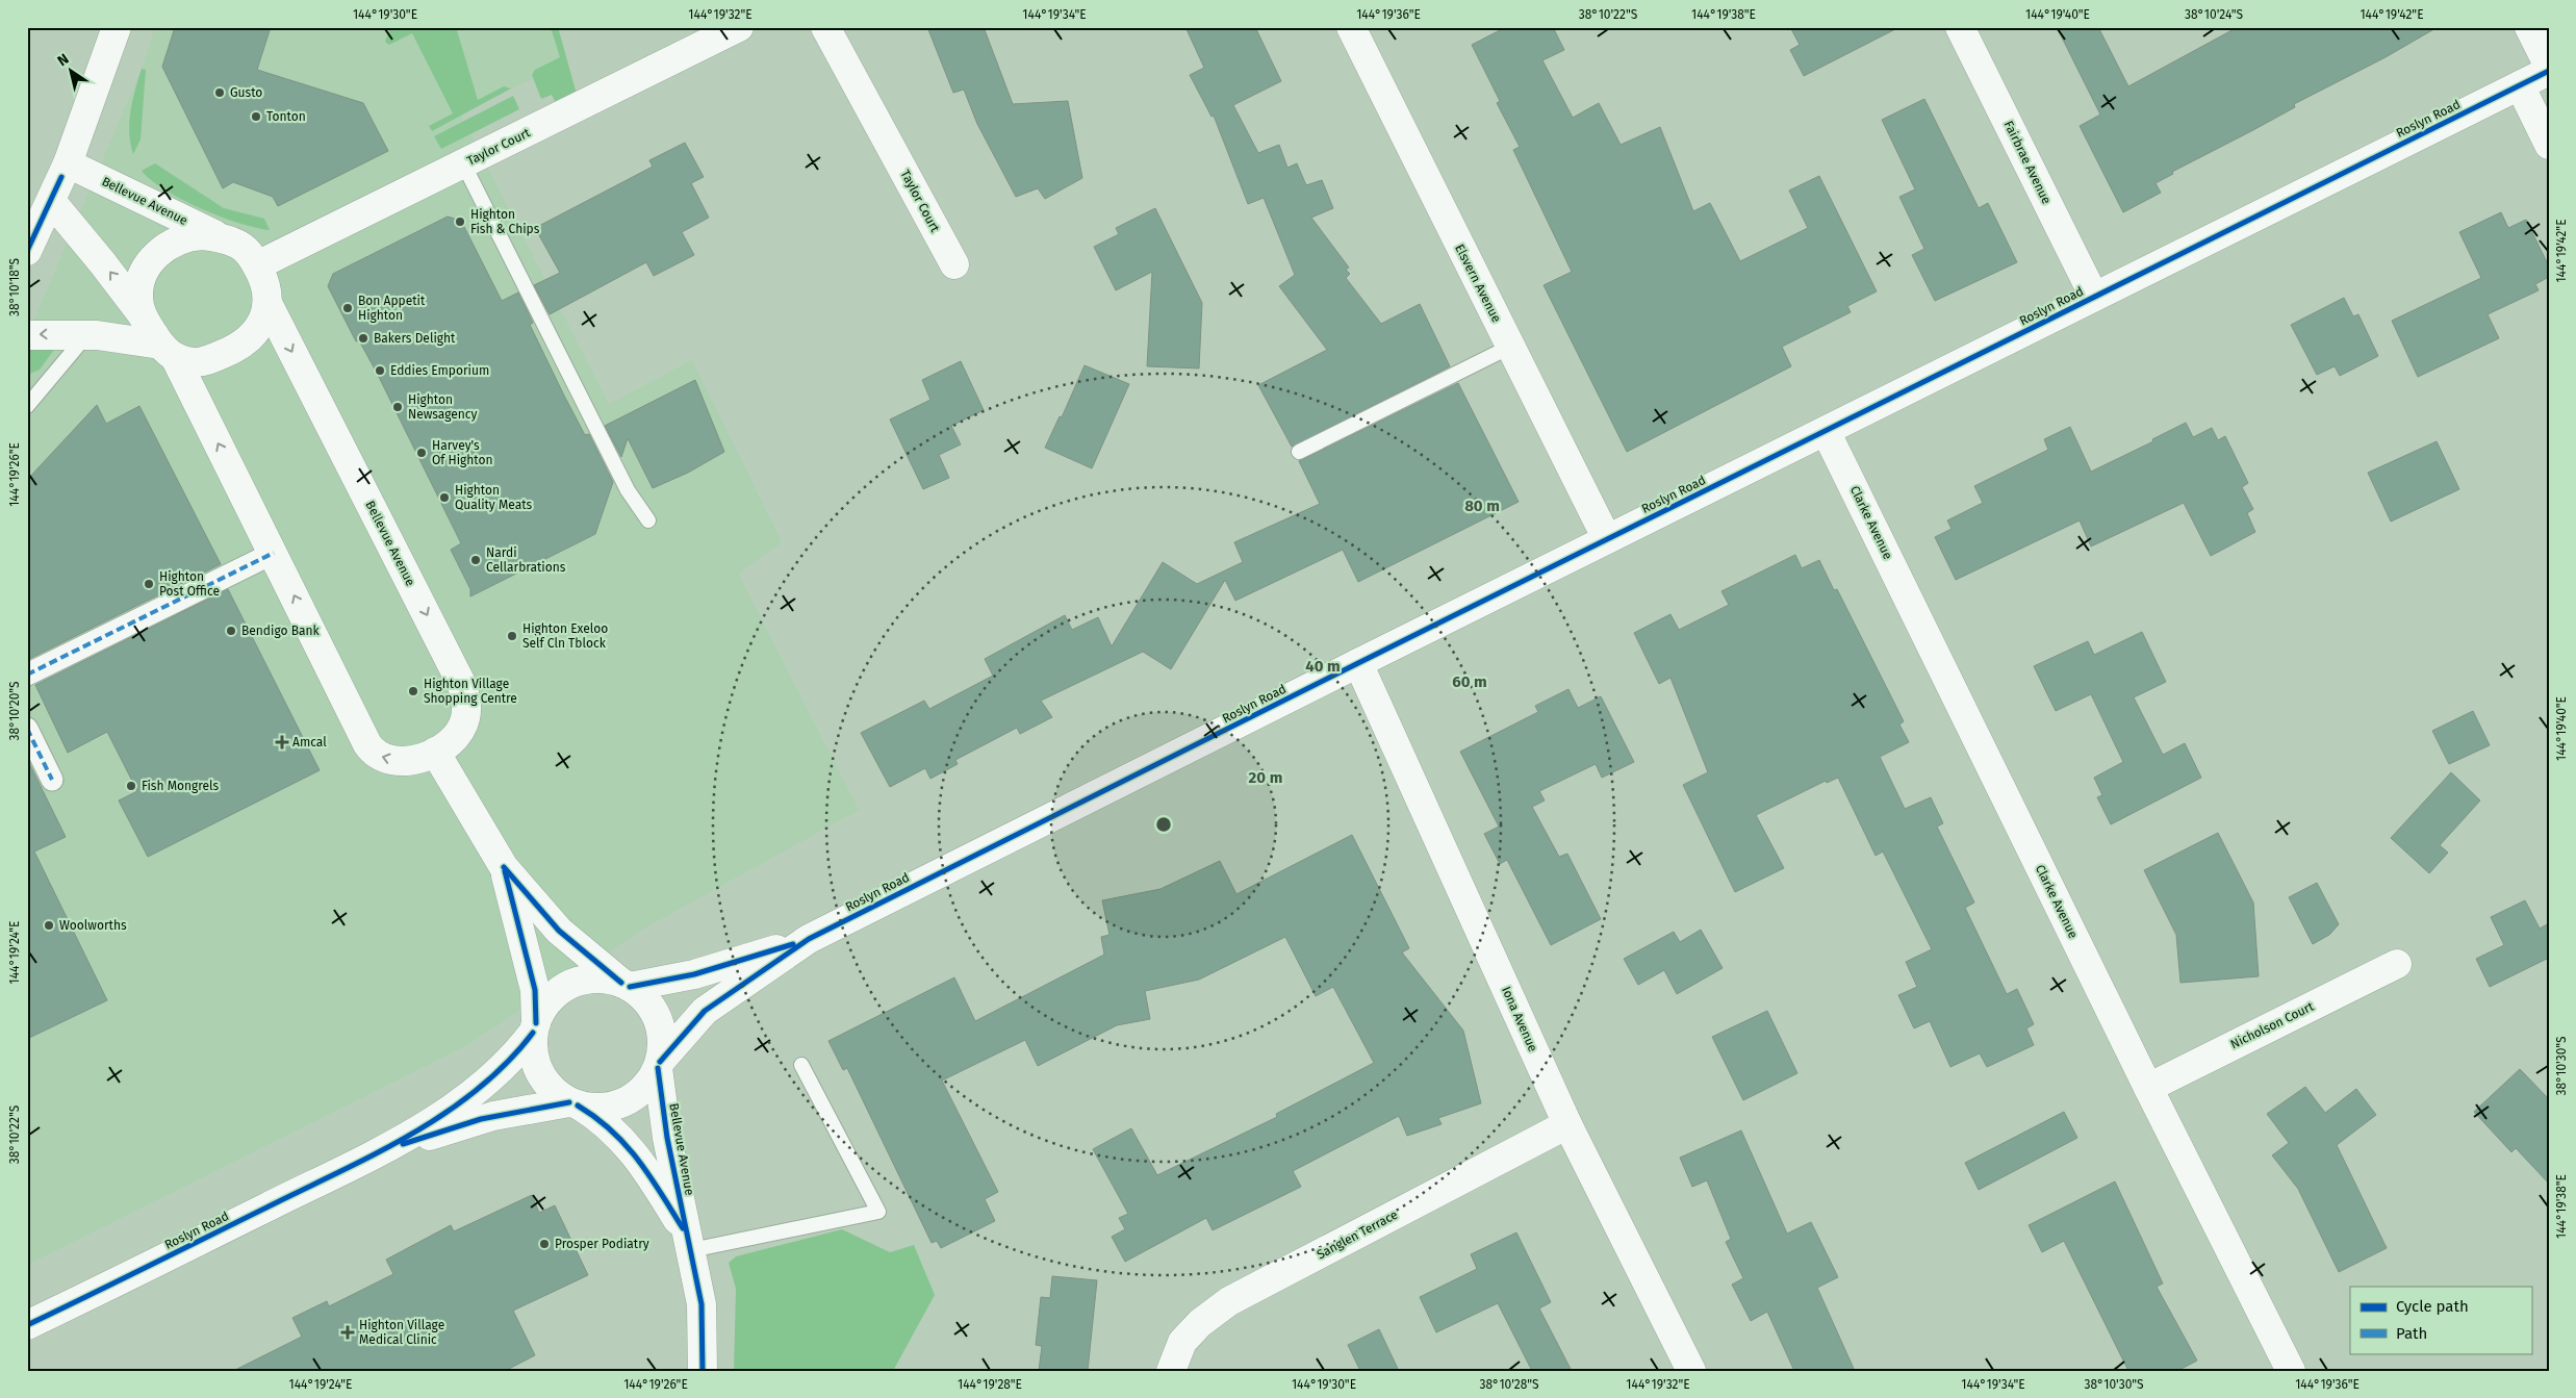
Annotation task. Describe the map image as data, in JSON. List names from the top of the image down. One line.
{"streets":{"street":["Roslyn Road","Taylor Court","Fairbrae Avenue","Bellevue Avenue","Elsvern Avenue","Clarke Avenue","Iona Avenue","Nicholson Court","Sanglen Terrace"]},"crossings":[["Roslyn Road","Fairbrae Avenue"],["Roslyn Road","Bellevue Avenue"],["Roslyn Road","Elsvern Avenue"],["Roslyn Road","Clarke Avenue"],["Roslyn Road","Iona Avenue"],["Taylor Court","Bellevue Avenue"],["Clarke Avenue","Nicholson Court"],["Iona Avenue","Sanglen Terrace"]],"places":{"other":["Gusto","Tonton","Highton Fish & Chips","Bon Appetit Highton","Bakers Delight","Eddies Emporium","Highton Newsagency","Harvey's Of Highton","Highton Quality Meats","Nardi Cellarbrations","Highton Post Office","Bendigo Bank","Highton Exeloo Self Cln Tblock","Highton Village Shopping Centre","Fish Mongrels","Woolworths","Prosper Podiatry"],"health":["Amcal","Highton Village Medical Clinic"]},"legend":["Cycle path","Path"],"north":"top left","coordinates":["144°19'30\"E","144°19'32\"E","144°19'34\"E","144°19'36\"E","38°10'22\"S","144°19'38\"E","144°19'40\"E","38°10'24\"S","144°19'42\"E","38°10'18\"S","144°19'26\"E","38°10'20\"S","144°19'24\"E","38°10'30\"S","144°19'28\"E","38°10'28\"S"],"rings":["80 m","40 m","60 m","20 m"]}
